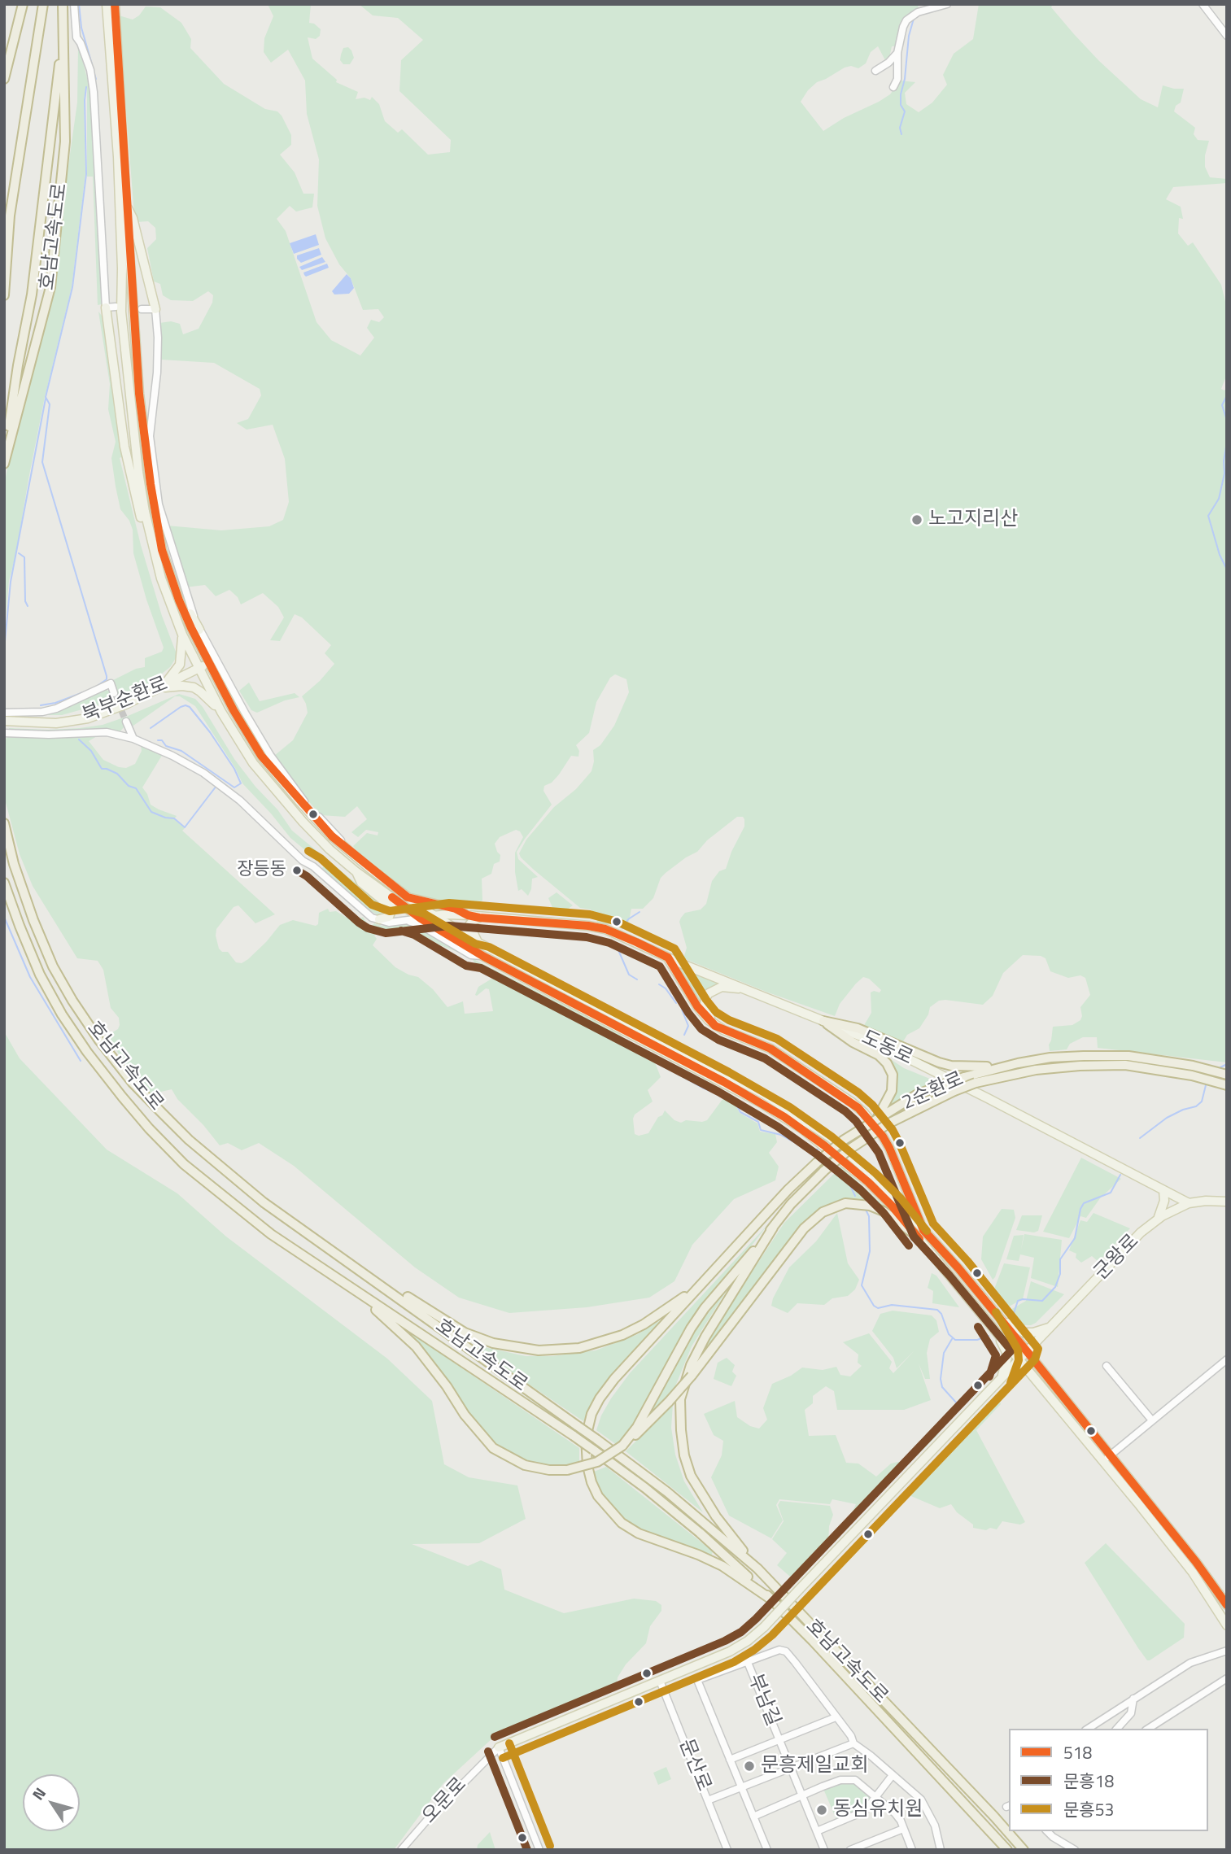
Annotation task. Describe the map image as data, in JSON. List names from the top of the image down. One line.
{"streets":{"highway":["호남고속도로","2순환로"],"main road":["북부순환로","도동로","군왕로","오문로"],"street":["부남길","문산로"]},"crossings":[["도동로","군왕로"],["군왕로","오문로"],["문산로","오문로"]],"places":["노고지리산","장등동","문흥제일교회","동심유치원"],"lines":["transit line 518","transit line 문흥53","transit line 문흥18"],"legend":["518","문흥18","문흥53"],"north":"top left"}
